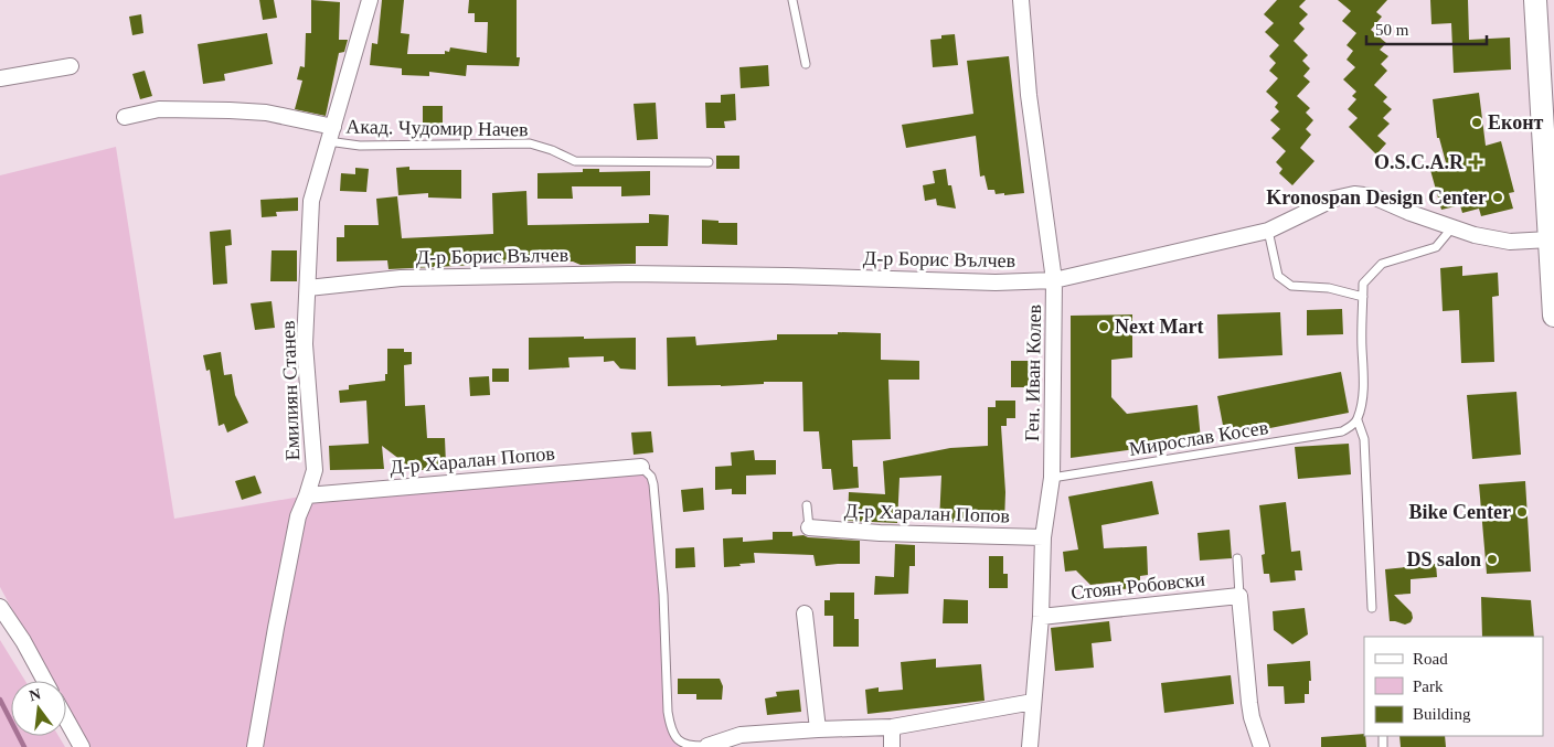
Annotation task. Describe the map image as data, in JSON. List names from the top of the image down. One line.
{"streets":{"street":["Д-р Борис Вълчев","Ген. Иван Колев","Емилиян Станев","Д-р Харалан Попов","Стоян Робовски"],"lane":["Акад. Чудомир Начев","Мирослав Косев"]},"crossings":[["Акад. Чудомир Начев","Емилиян Станев"],["Д-р Борис Вълчев","Ген. Иван Колев"],["Д-р Борис Вълчев","Емилиян Станев"],["Ген. Иван Колев","Мирослав Косев"],["Ген. Иван Колев","Д-р Харалан Попов"],["Ген. Иван Колев","Стоян Робовски"],["Емилиян Станев","Д-р Харалан Попов"]],"places":{"other":["Еконт","Kronospan Design Center","Next Mart","Bike Center","DS salon"],"health":["O.S.C.A.R"]},"legend":["Road","Park","Building"],"scale_bar":"50 m","north":"top"}
